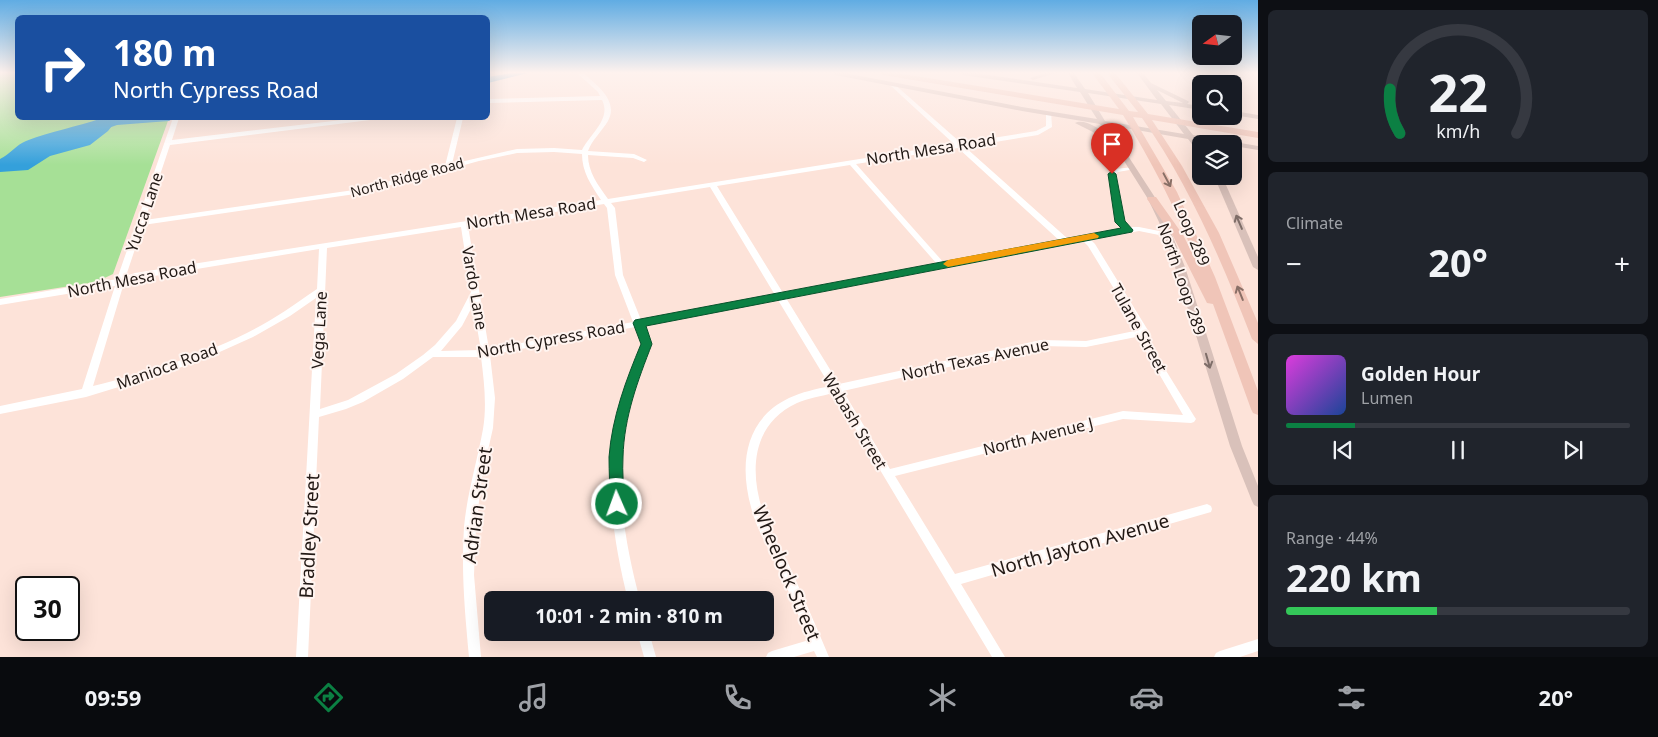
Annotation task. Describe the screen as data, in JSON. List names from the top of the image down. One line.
{"streets":{"highway":["Loop 289"],"main road":["North Loop 289"],"street":["North Mesa Road","North Ridge Road","Yucca Lane","Vardo Lane","Tulane Street","Vega Lane","North Cypress Road","North Texas Avenue","Manioca Road","Wabash Street","North Avenue J","Adrian Street","Bradley Street","North Jayton Avenue","Wheelock Street"]},"crossings":[["North Mesa Road","Yucca Lane"],["North Mesa Road","Vardo Lane"],["North Mesa Road","Vega Lane"],["North Mesa Road","Wabash Street"],["North Ridge Road","Yucca Lane"],["Yucca Lane","Manioca Road"],["North Loop 289","North Cypress Road"],["Vardo Lane","North Cypress Road"],["Vardo Lane","Adrian Street"],["Tulane Street","North Cypress Road"],["Tulane Street","North Texas Avenue"],["Tulane Street","North Avenue J"],["Vega Lane","North Cypress Road"],["Vega Lane","Manioca Road"],["Vega Lane","Bradley Street"],["North Cypress Road","Wabash Street"],["North Cypress Road","Adrian Street"],["North Cypress Road","Bradley Street"],["North Texas Avenue","Wabash Street"],["North Texas Avenue","Wheelock Street"],["Wabash Street","North Avenue J"],["Wabash Street","North Jayton Avenue"],["Wabash Street","Wheelock Street"]],"one_way":["North Loop 289"],"north":"left","page":{"turn":["180 m","North Cypress Road"],"tile":["Climate",["Range · 44%","220 km"]],"heat":["−","20°","+"],"song":["Golden Hour","Lumen"],"limit":"30","trip":"10:01 · 2 min · 810 m","tabs":["09:59","20°"],"gauge":["22","km/h"]}}
